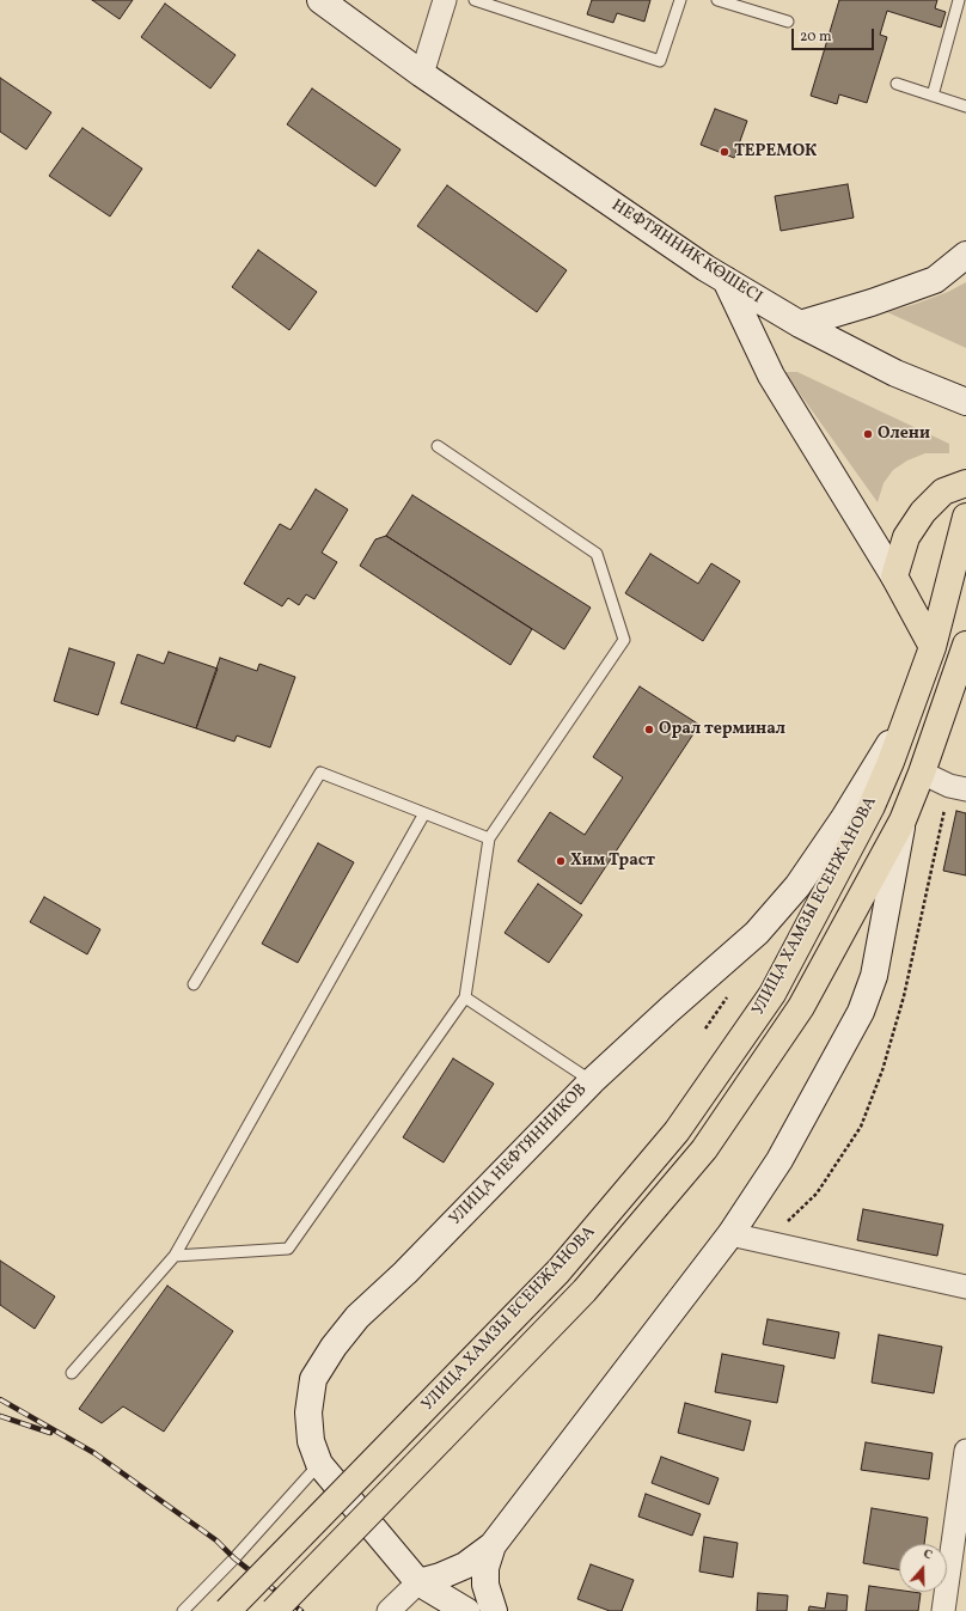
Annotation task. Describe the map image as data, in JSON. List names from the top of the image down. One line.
{"streets":{"main road":["УЛИЦА ХАМЗЫ ЕСЕНЖАНОВА"],"street":["НЕФТЯННИК КӨШЕСІ","УЛИЦА НЕФТЯННИКОВ"]},"crossings":[["УЛИЦА ХАМЗЫ ЕСЕНЖАНОВА","УЛИЦА НЕФТЯННИКОВ"]],"places":["ТЕРЕМОК","Олени","Орал терминал","Хим Траст"],"scale_bar":"20 m","north":"top"}
